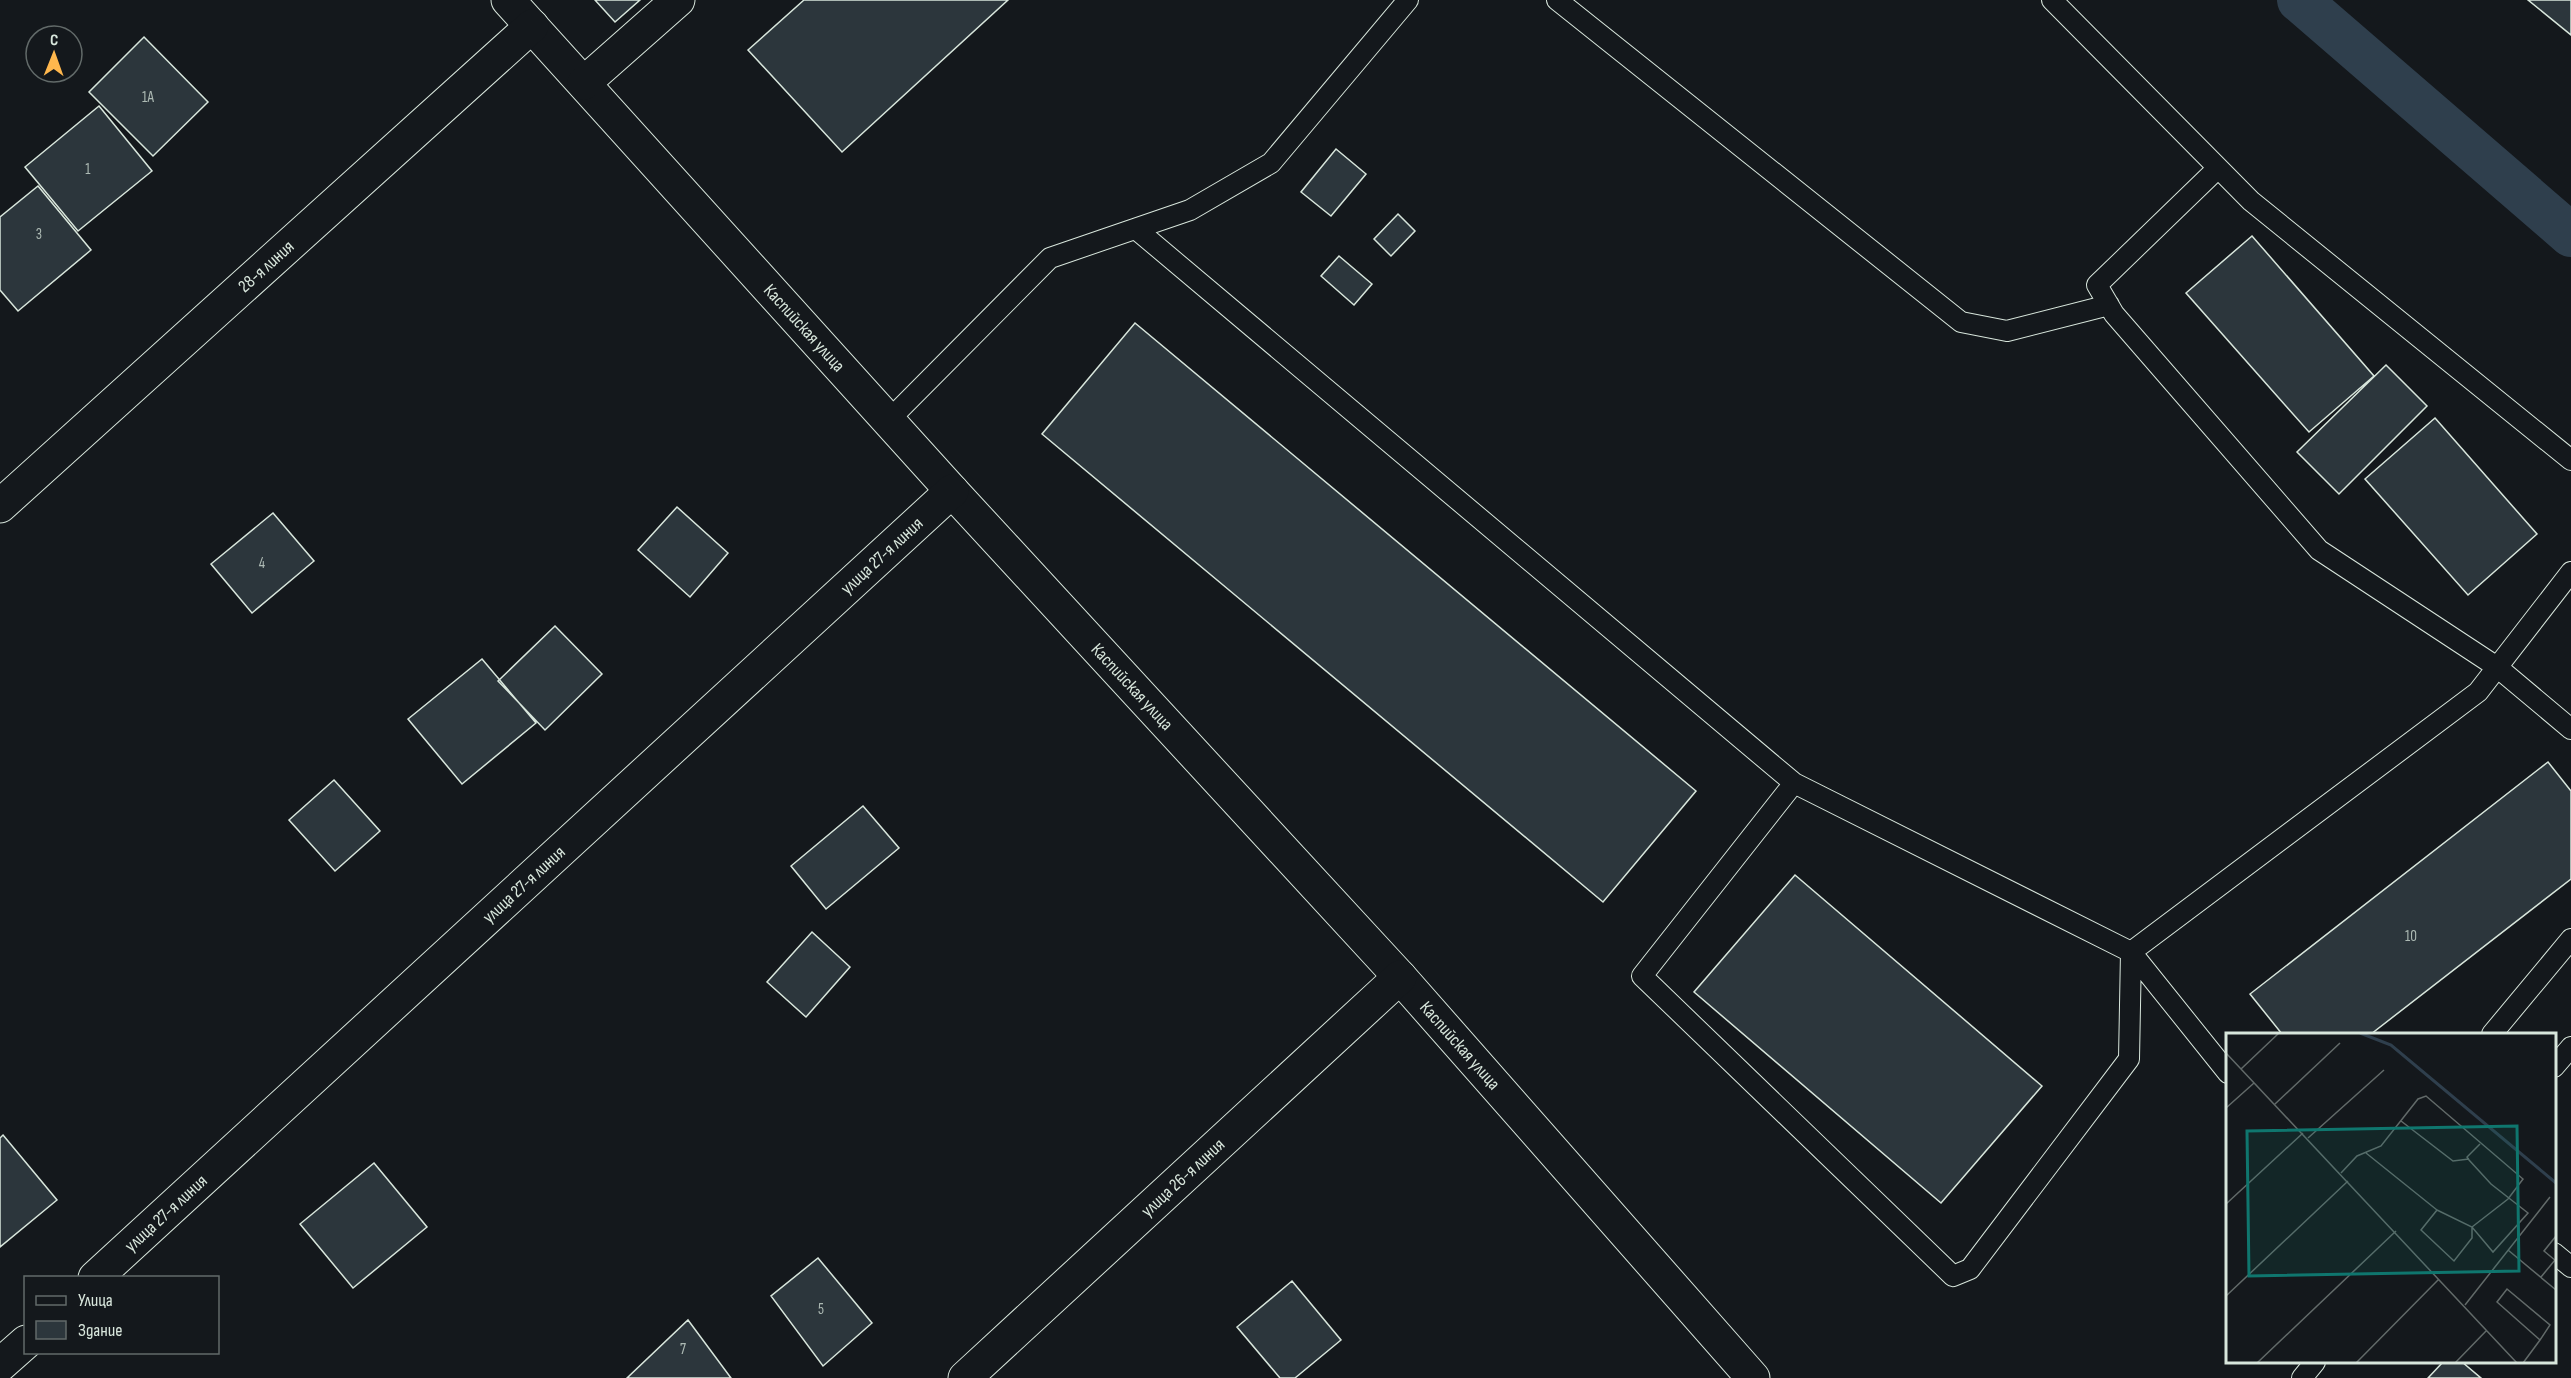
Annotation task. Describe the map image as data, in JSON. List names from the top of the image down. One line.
{"streets":{"street":["28-я линия","Каспийская улица","улица 27-я линия","улица 26-я линия"]},"crossings":[["28-я линия","Каспийская улица"],["Каспийская улица","улица 27-я линия"],["Каспийская улица","улица 26-я линия"]],"house_numbers":["1А","1","3","4","10","5","7"],"legend":["Улица","Здание"],"north":"top"}
